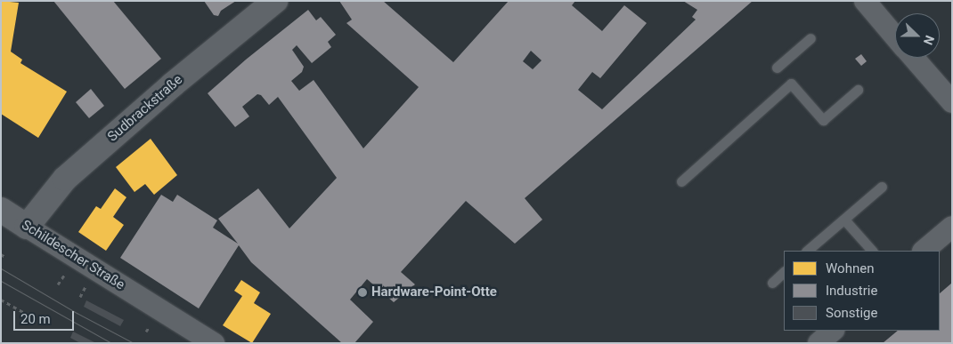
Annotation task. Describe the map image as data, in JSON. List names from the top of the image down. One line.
{"streets":{"street":["Sudbrackstraße","Schildescher Straße"]},"crossings":[["Sudbrackstraße","Schildescher Straße"]],"places":["Hardware-Point-Otte"],"legend":["Wohnen","Industrie","Sonstige"],"scale_bar":"20 m","north":"right"}
